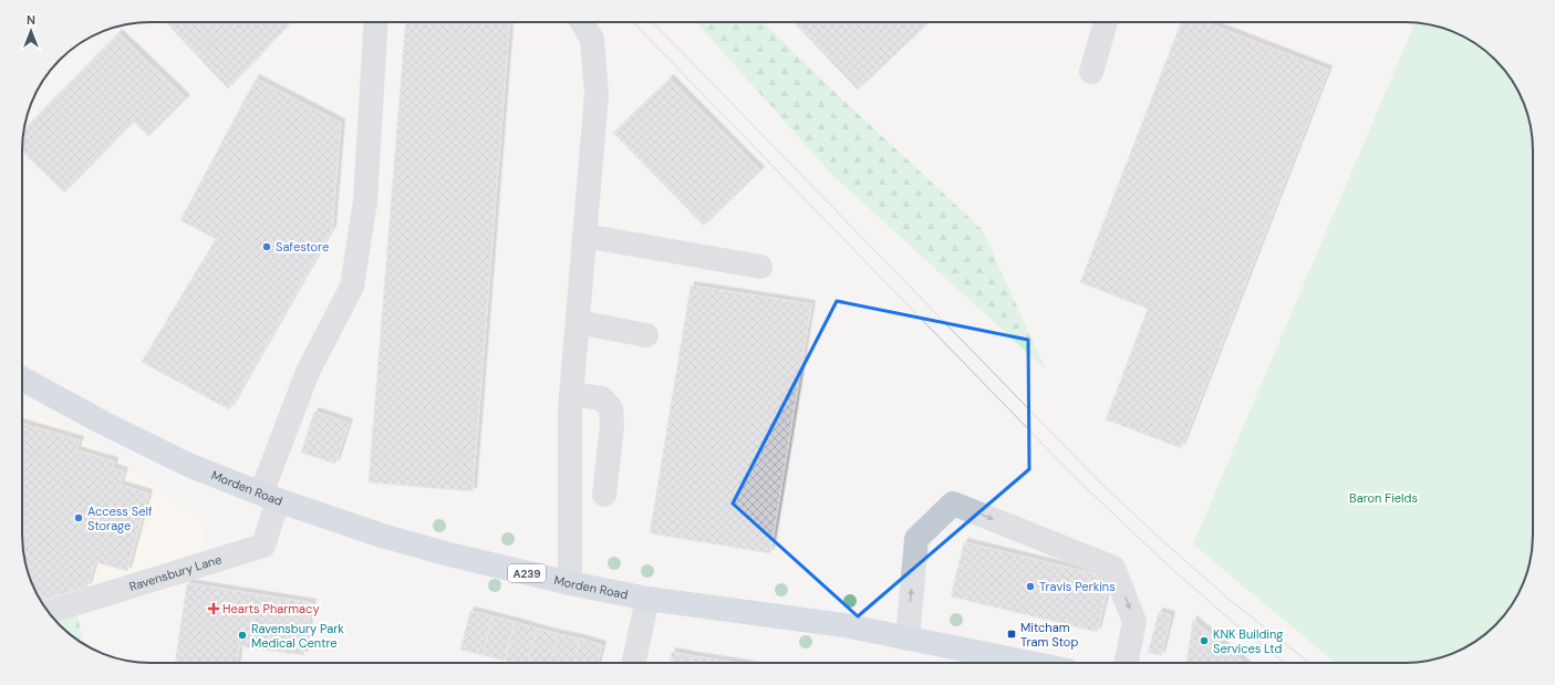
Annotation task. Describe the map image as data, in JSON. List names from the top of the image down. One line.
{"streets":{"main road":["Morden Road","A239"],"street":["Ravensbury Lane"]},"crossings":[["Morden Road","Ravensbury Lane"]],"parks":["Baron Fields"],"places":{"other":["Safestore","Access Self Storage","Travis Perkins","Ravensbury Park Medical Centre","KNK Building Services Ltd"],"health":["Hearts Pharmacy"],"transit":["Mitcham Tram Stop"]},"north":"top"}
